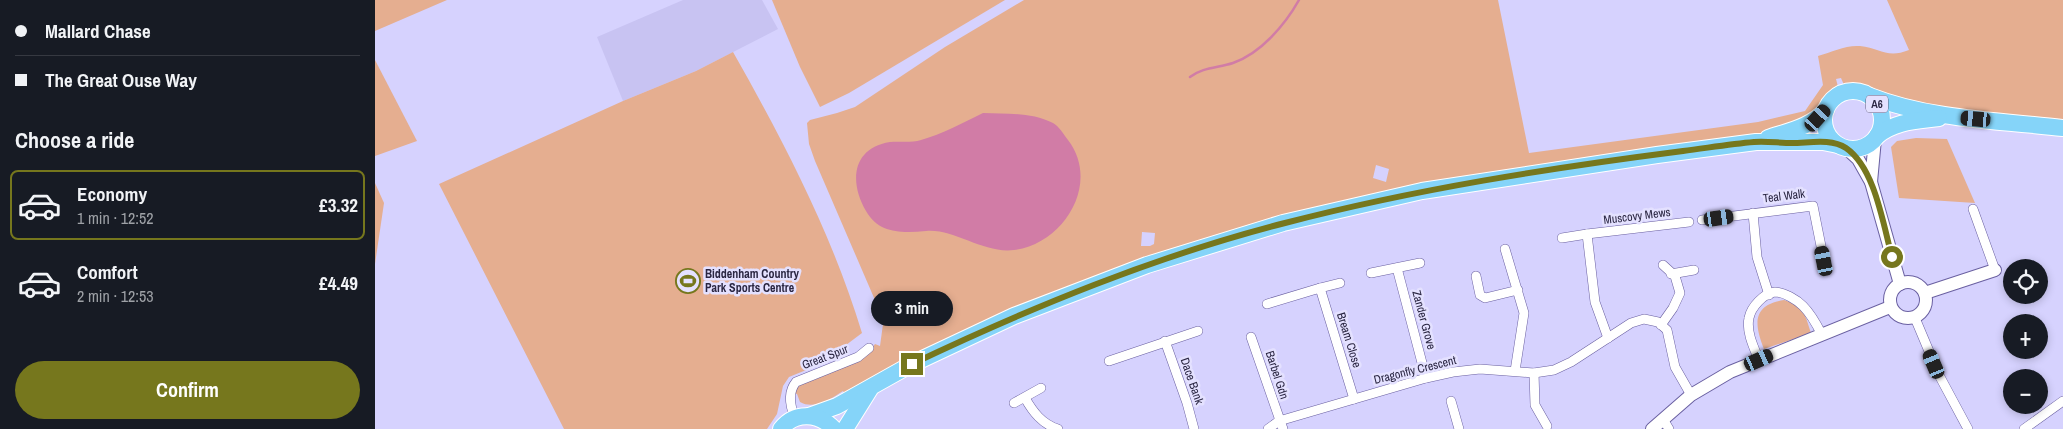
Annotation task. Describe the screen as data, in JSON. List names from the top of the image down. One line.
{"streets":{"highway":["A6"],"street":["Teal Walk","Muscovy Mews","Zander Grove","Bream Close","Great Spur","Dragonfly Crescent","Barbel Gdn","Dace Bank"]},"crossings":[["A6","Great Spur"],["Muscovy Mews","Dragonfly Crescent"],["Zander Grove","Dragonfly Crescent"],["Bream Close","Dragonfly Crescent"],["Dragonfly Crescent","Barbel Gdn"]],"places":{"sports":["Biddenham Country Park Sports Centre"]},"page":{"banner":["Mallard Chase","The Great Ouse Way"],"heading":"Choose a ride","list":[{"name":"Economy","note":"1 min · 12:52","value":"£3.32"},{"name":"Comfort","note":"2 min · 12:53","value":"£4.49"}],"map_buttons":["+","−"],"bubble":"3 min","buttons":"Confirm"}}
